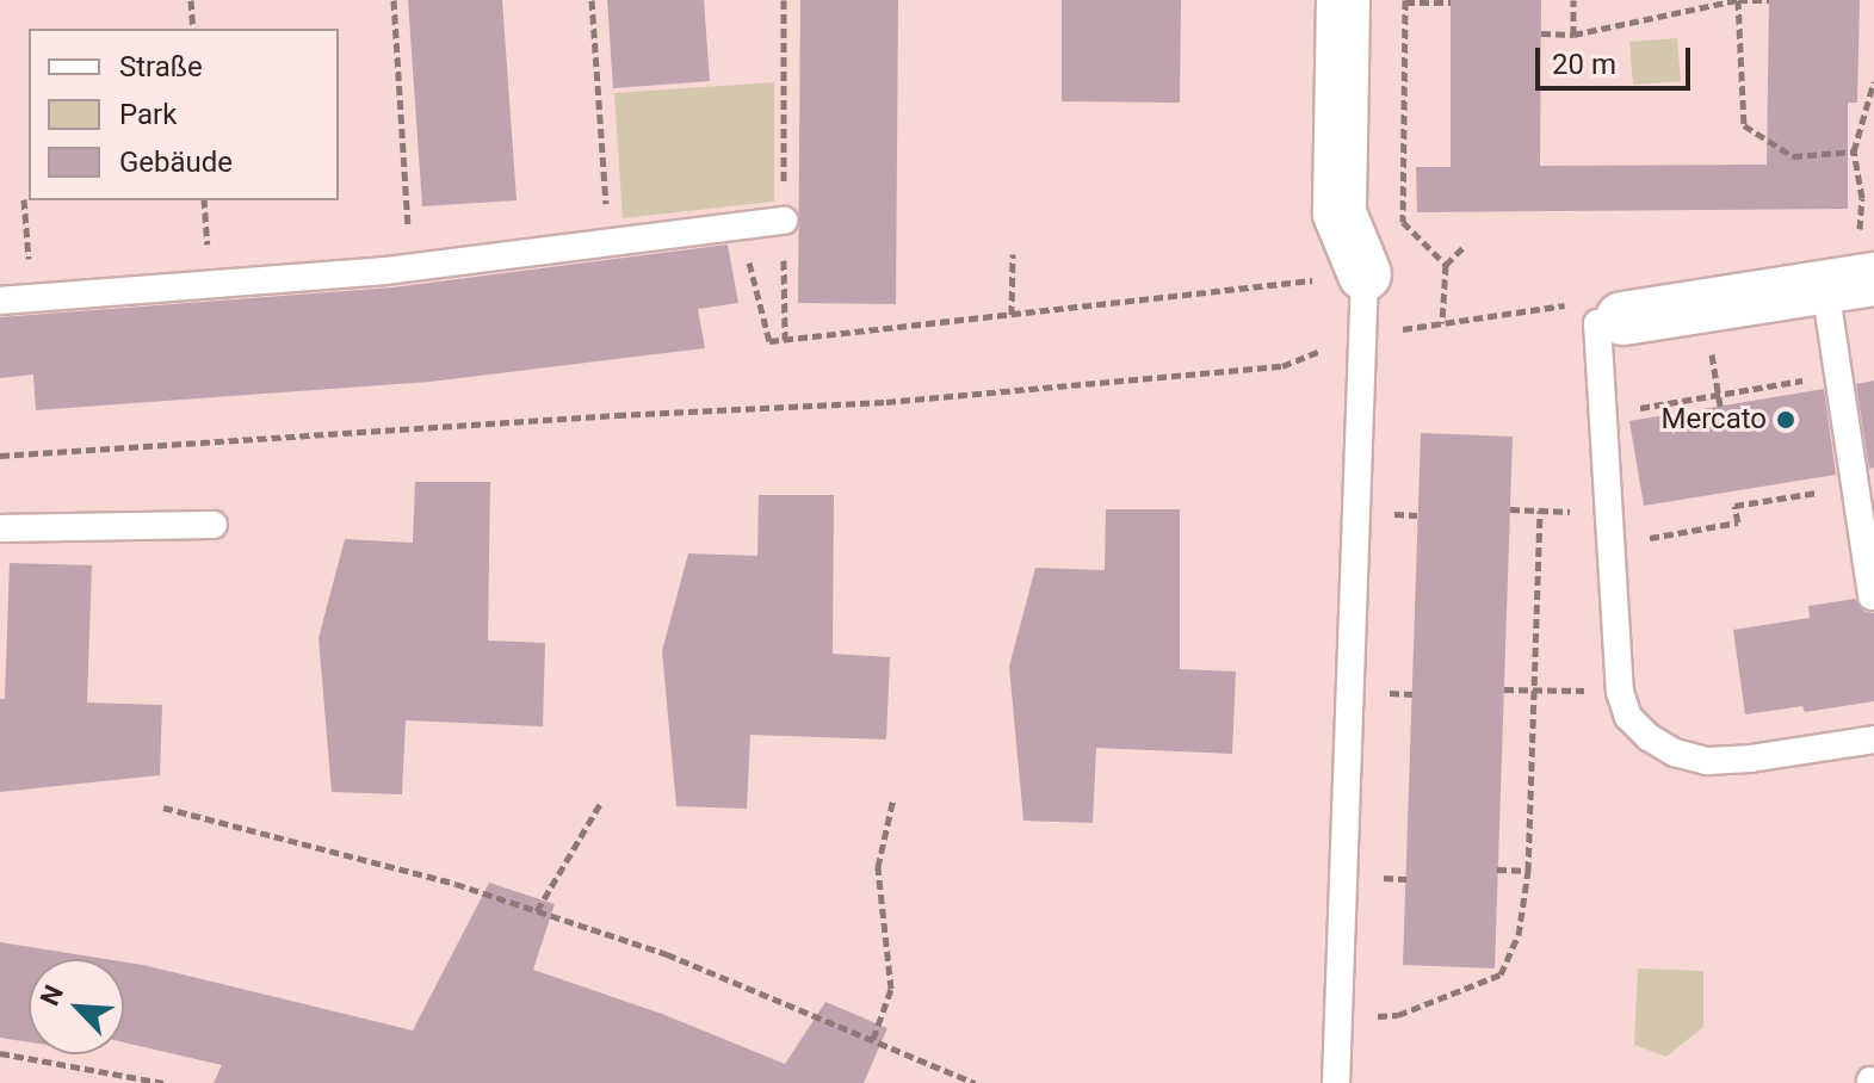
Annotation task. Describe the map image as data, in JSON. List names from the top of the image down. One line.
{"places":["Mercato"],"legend":["Straße","Park","Gebäude"],"scale_bar":"20 m","north":"top left"}
